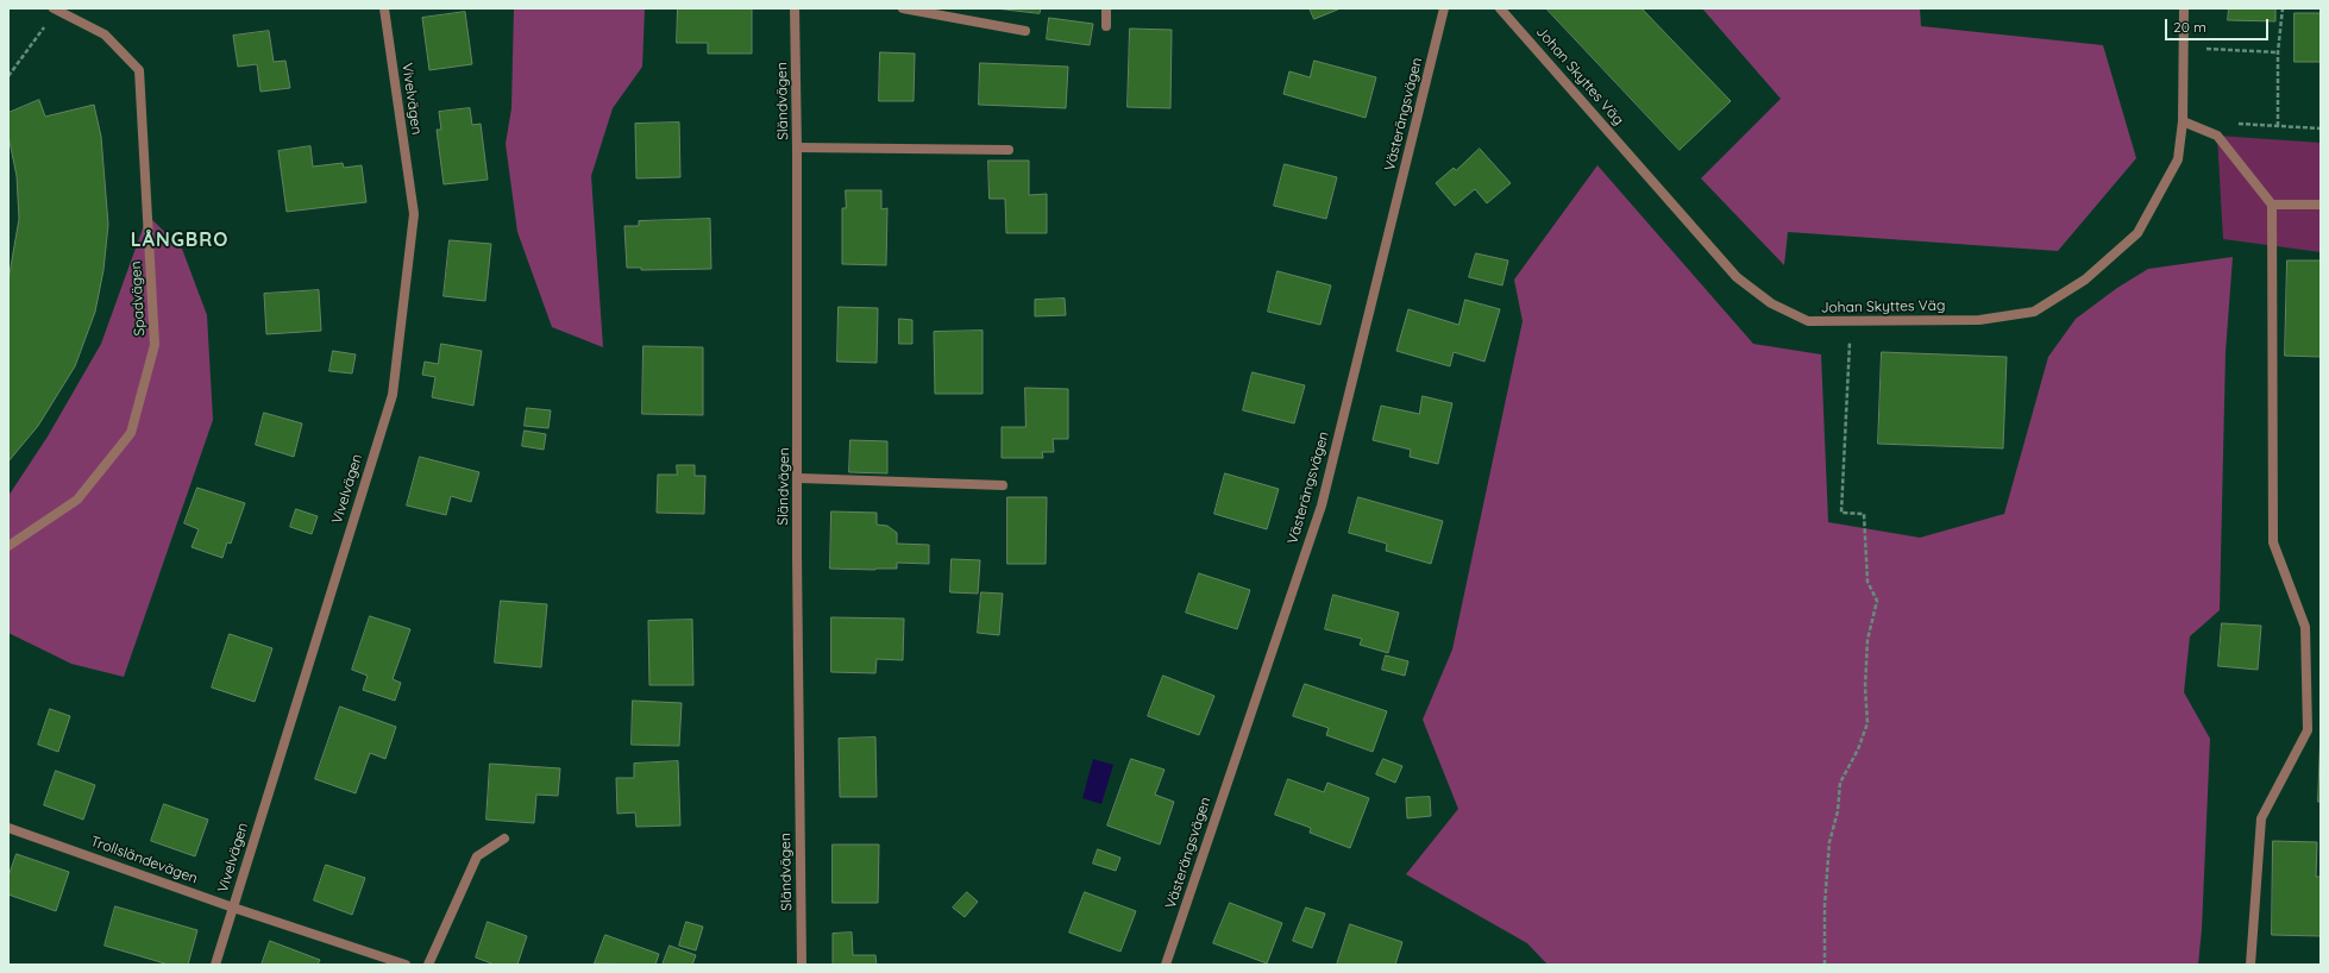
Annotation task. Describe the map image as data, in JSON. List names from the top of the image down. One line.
{"streets":{"street":["Johan Skyttes Väg","Vivelvägen","Sländvägen","Västerängsvägen","Spadvägen","Trollsländevägen"]},"crossings":[["Vivelvägen","Trollsländevägen"]],"districts":["LÅNGBRO"],"scale_bar":"20 m"}
